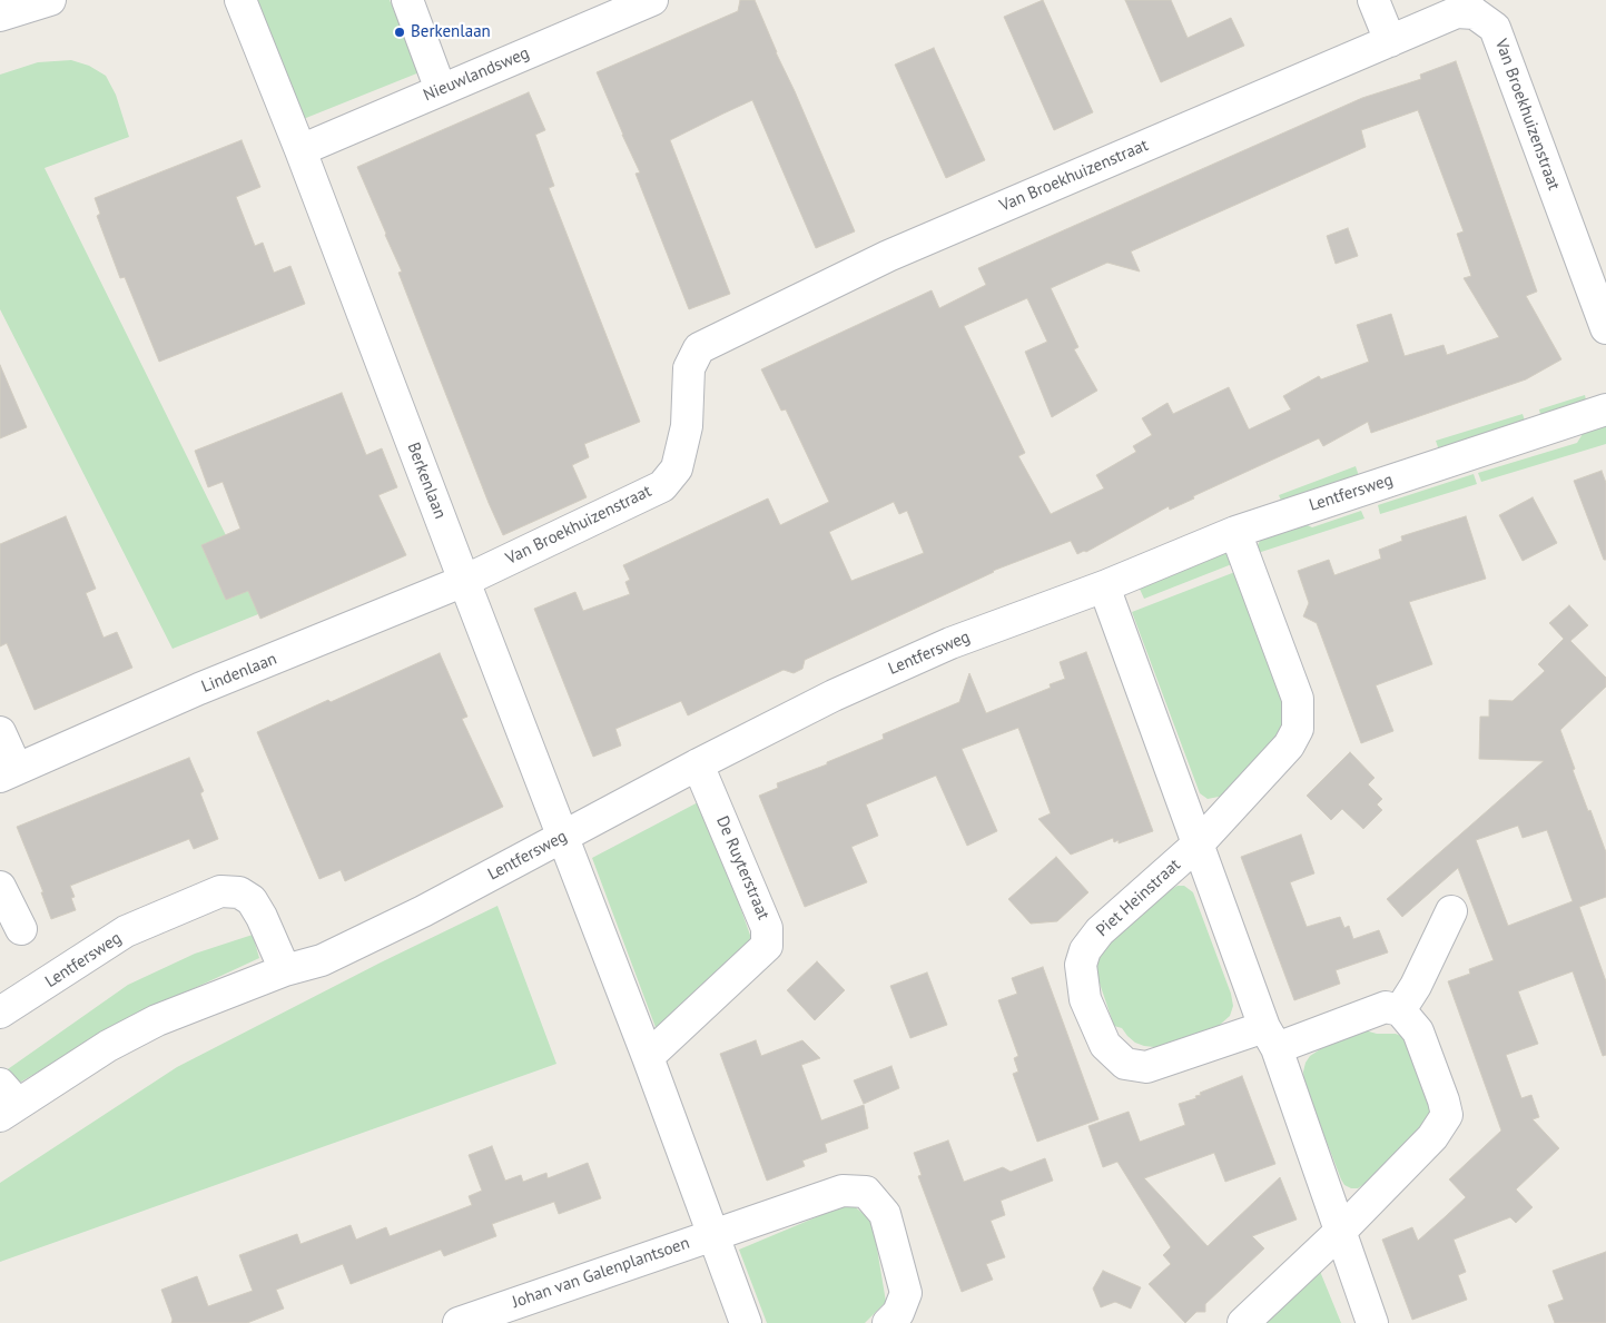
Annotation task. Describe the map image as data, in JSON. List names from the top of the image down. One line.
{"streets":{"street":["Nieuwlandsweg","Van Broekhuizenstraat","Berkenlaan","Lentfersweg","Lindenlaan","De Ruyterstraat","Piet Heinstraat","Johan van Galenplantsoen"]},"crossings":[["Nieuwlandsweg","Berkenlaan"],["Van Broekhuizenstraat","Berkenlaan"],["Van Broekhuizenstraat","Lindenlaan"],["Berkenlaan","Lentfersweg"],["Berkenlaan","Lindenlaan"],["Lentfersweg","De Ruyterstraat"],["Lentfersweg","Piet Heinstraat"]],"places":["Berkenlaan"]}
